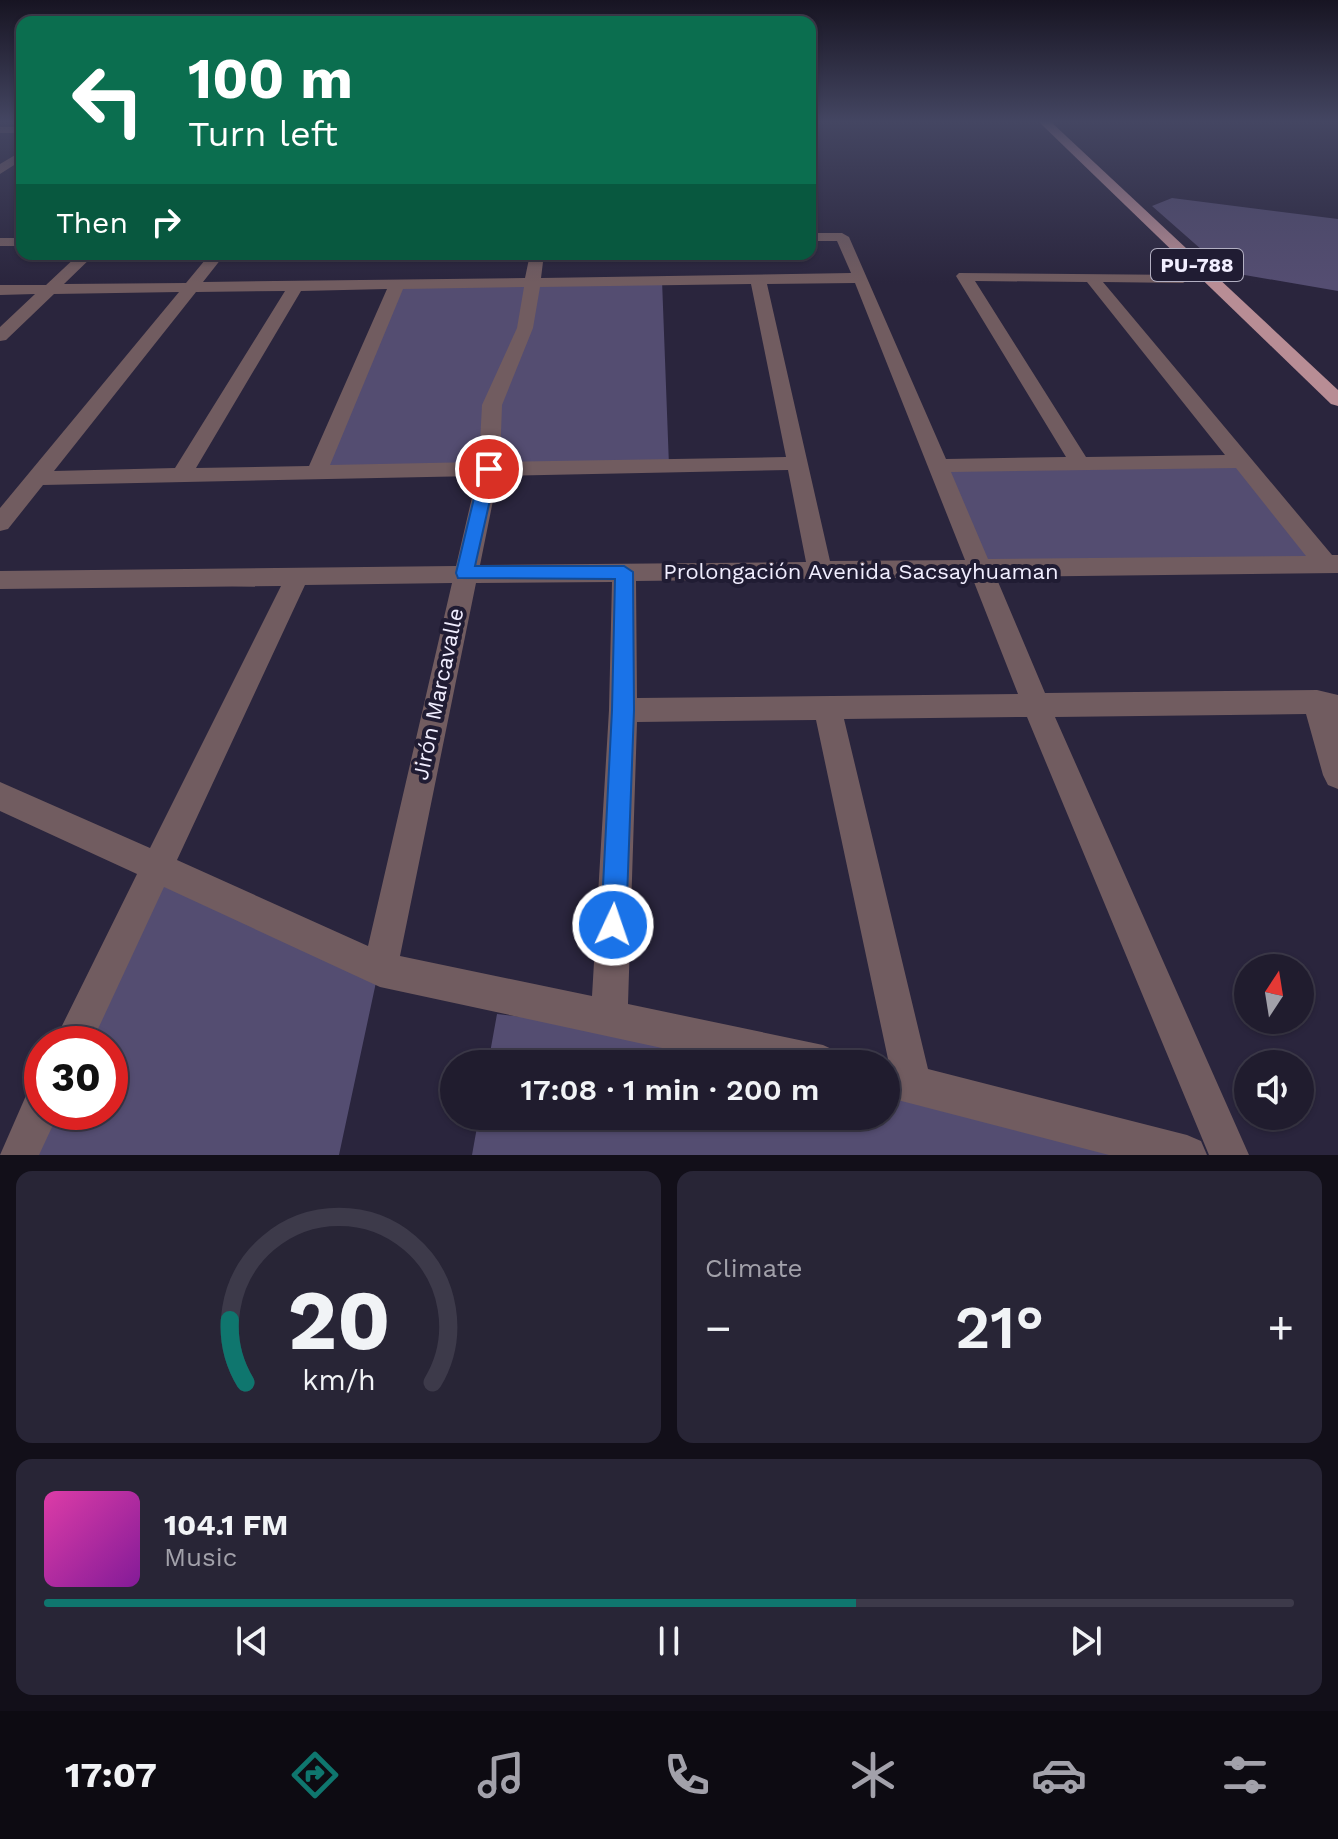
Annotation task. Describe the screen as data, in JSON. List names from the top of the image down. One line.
{"streets":{"main road":["PU-788"],"street":["Prolongación Avenida Sacsayhuaman","Jirón Marcavalle"]},"crossings":[["Prolongación Avenida Sacsayhuaman","Jirón Marcavalle"]],"north":"top","page":{"turn":["100 m","Turn left"],"then":"Then","limit":"30","trip":"17:08 · 1 min · 200 m","tile":"Climate","heat":["−","21°","+"],"song":["104.1 FM","Music"],"tabs":"17:07","gauge":["20","km/h"]}}
